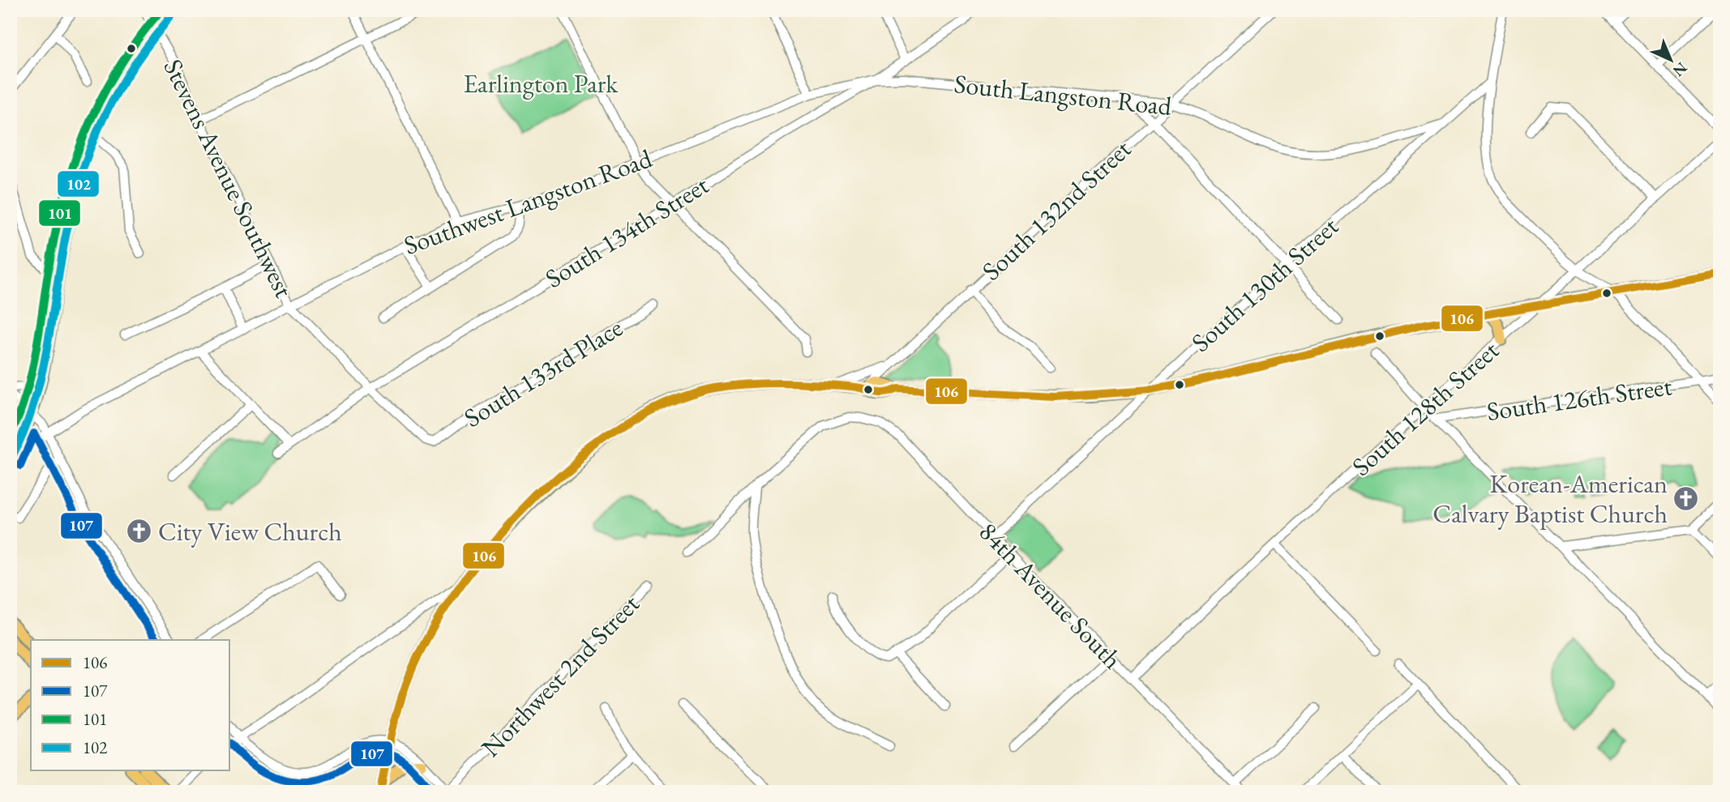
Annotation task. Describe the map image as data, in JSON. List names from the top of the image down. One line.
{"streets":{"street":["South Langston Road","Stevens Avenue Southwest","Southwest Langston Road","South 132nd Street","South 134th Street","South 130th Street","South 133rd Place","South 126th Street","South 128th Street","84th Avenue South","Northwest 2nd Street"]},"crossings":[["South Langston Road","Southwest Langston Road"],["South Langston Road","South 132nd Street"],["South Langston Road","South 134th Street"],["South Langston Road","South 130th Street"],["Stevens Avenue Southwest","Southwest Langston Road"],["Stevens Avenue Southwest","South 134th Street"],["Stevens Avenue Southwest","South 133rd Place"],["Southwest Langston Road","South 134th Street"],["South 130th Street","84th Avenue South"],["South 128th Street","84th Avenue South"]],"parks":["Earlington Park"],"places":{"church":["Korean-American Calvary Baptist Church","City View Church"]},"lines":["transit line 101","transit line 102","transit line 106","transit line 107"],"legend":["106","107","101","102"],"north":"bottom right"}
